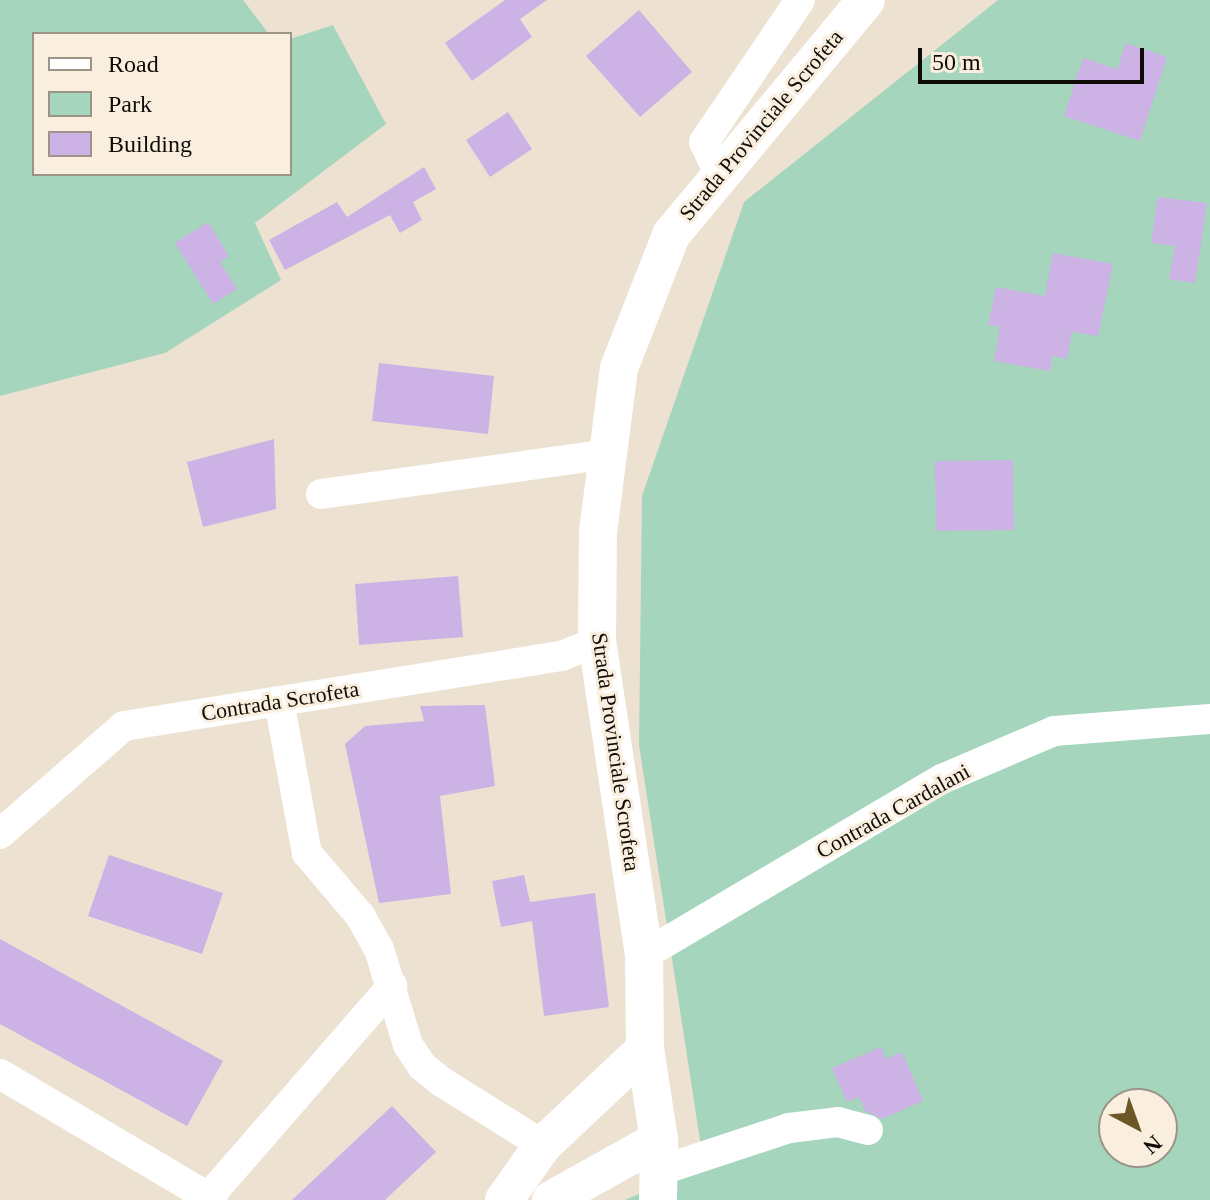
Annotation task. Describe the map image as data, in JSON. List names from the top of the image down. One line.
{"streets":{"street":["Strada Provinciale Scrofeta","Contrada Scrofeta","Contrada Cardalani"]},"crossings":[["Strada Provinciale Scrofeta","Contrada Scrofeta"],["Strada Provinciale Scrofeta","Contrada Cardalani"]],"legend":["Road","Park","Building"],"scale_bar":"50 m","north":"bottom right"}
